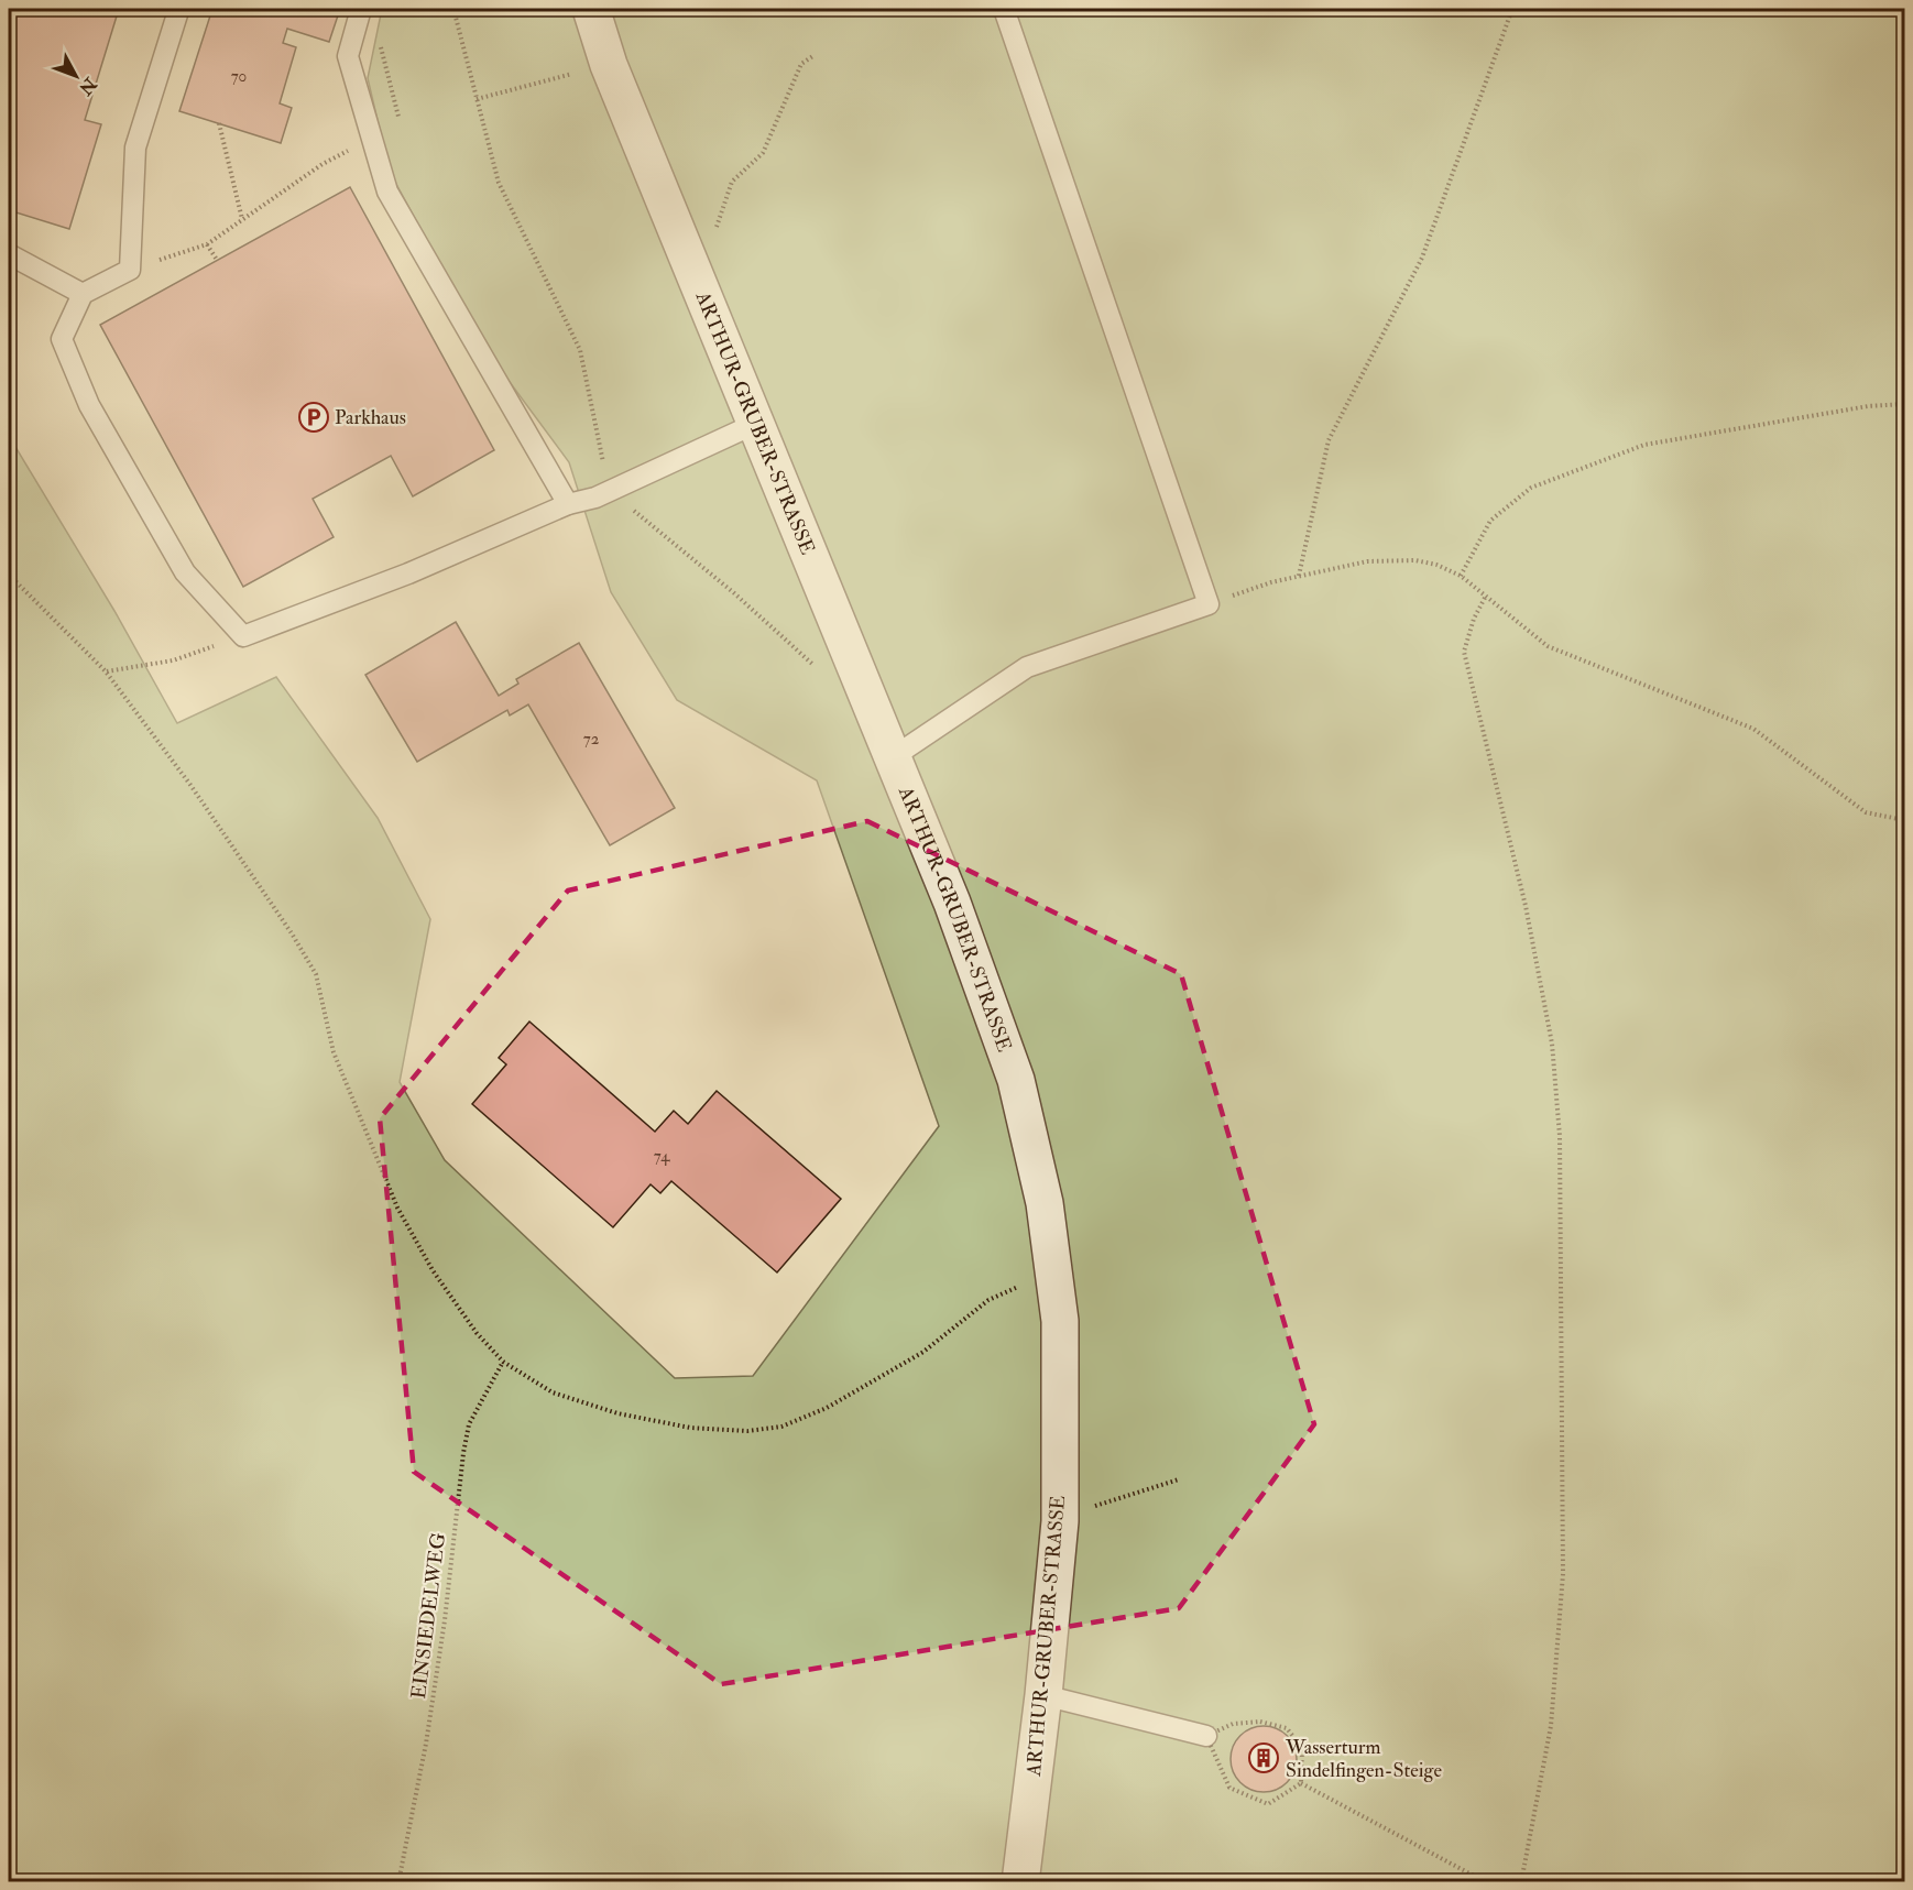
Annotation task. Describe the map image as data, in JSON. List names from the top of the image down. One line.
{"streets":{"street":["ARTHUR-GRUBER-STRASSE"],"path":["EINSIEDELWEG"]},"places":{"parking":["Parkhaus"],"building":["Wasserturm Sindelfingen-Steige"]},"house_numbers":["70","72","74"],"north":"bottom right"}
